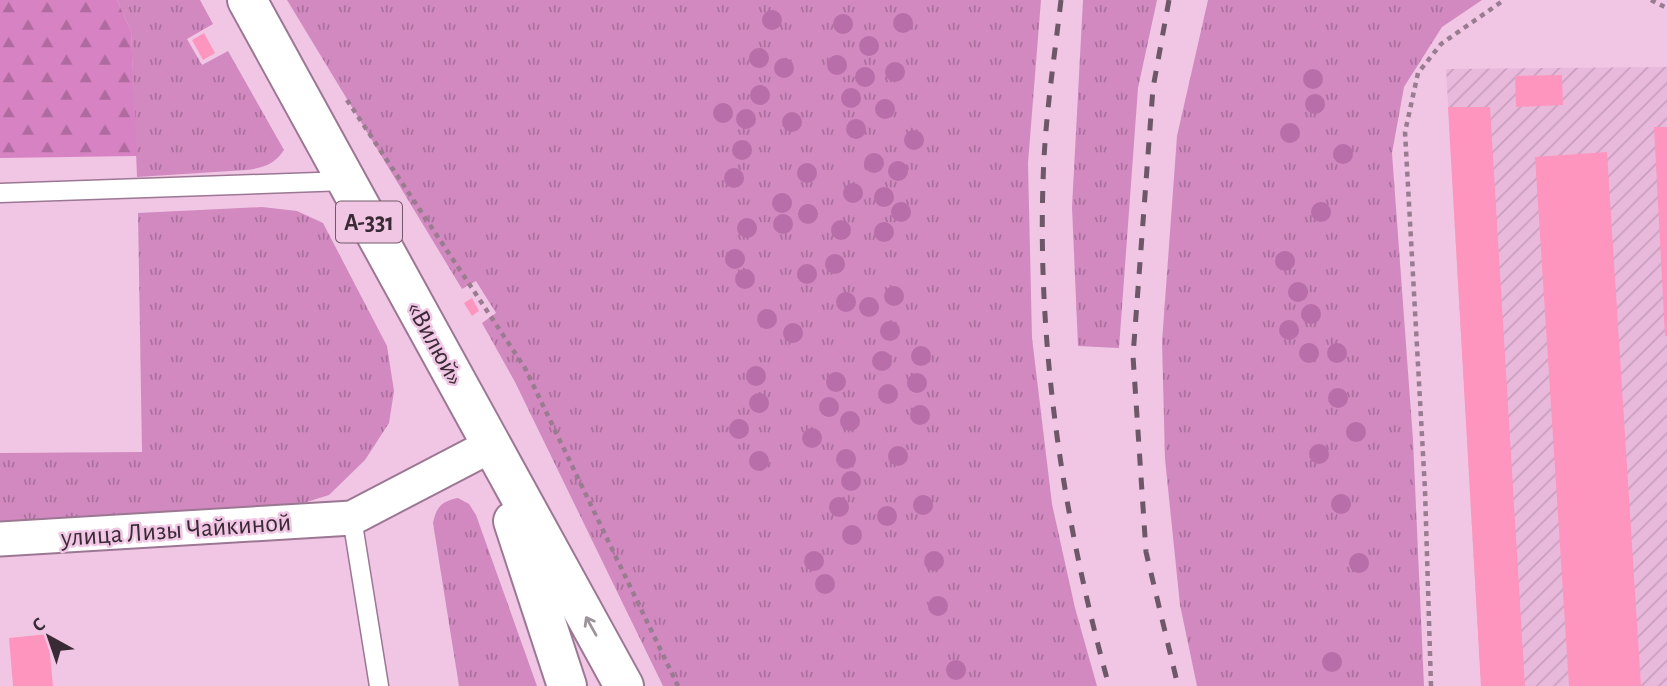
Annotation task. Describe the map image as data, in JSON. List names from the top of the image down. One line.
{"streets":{"highway":["А-331","«Вилюй»"],"street":["улица Лизы Чайкиной"]},"north":"top left"}
